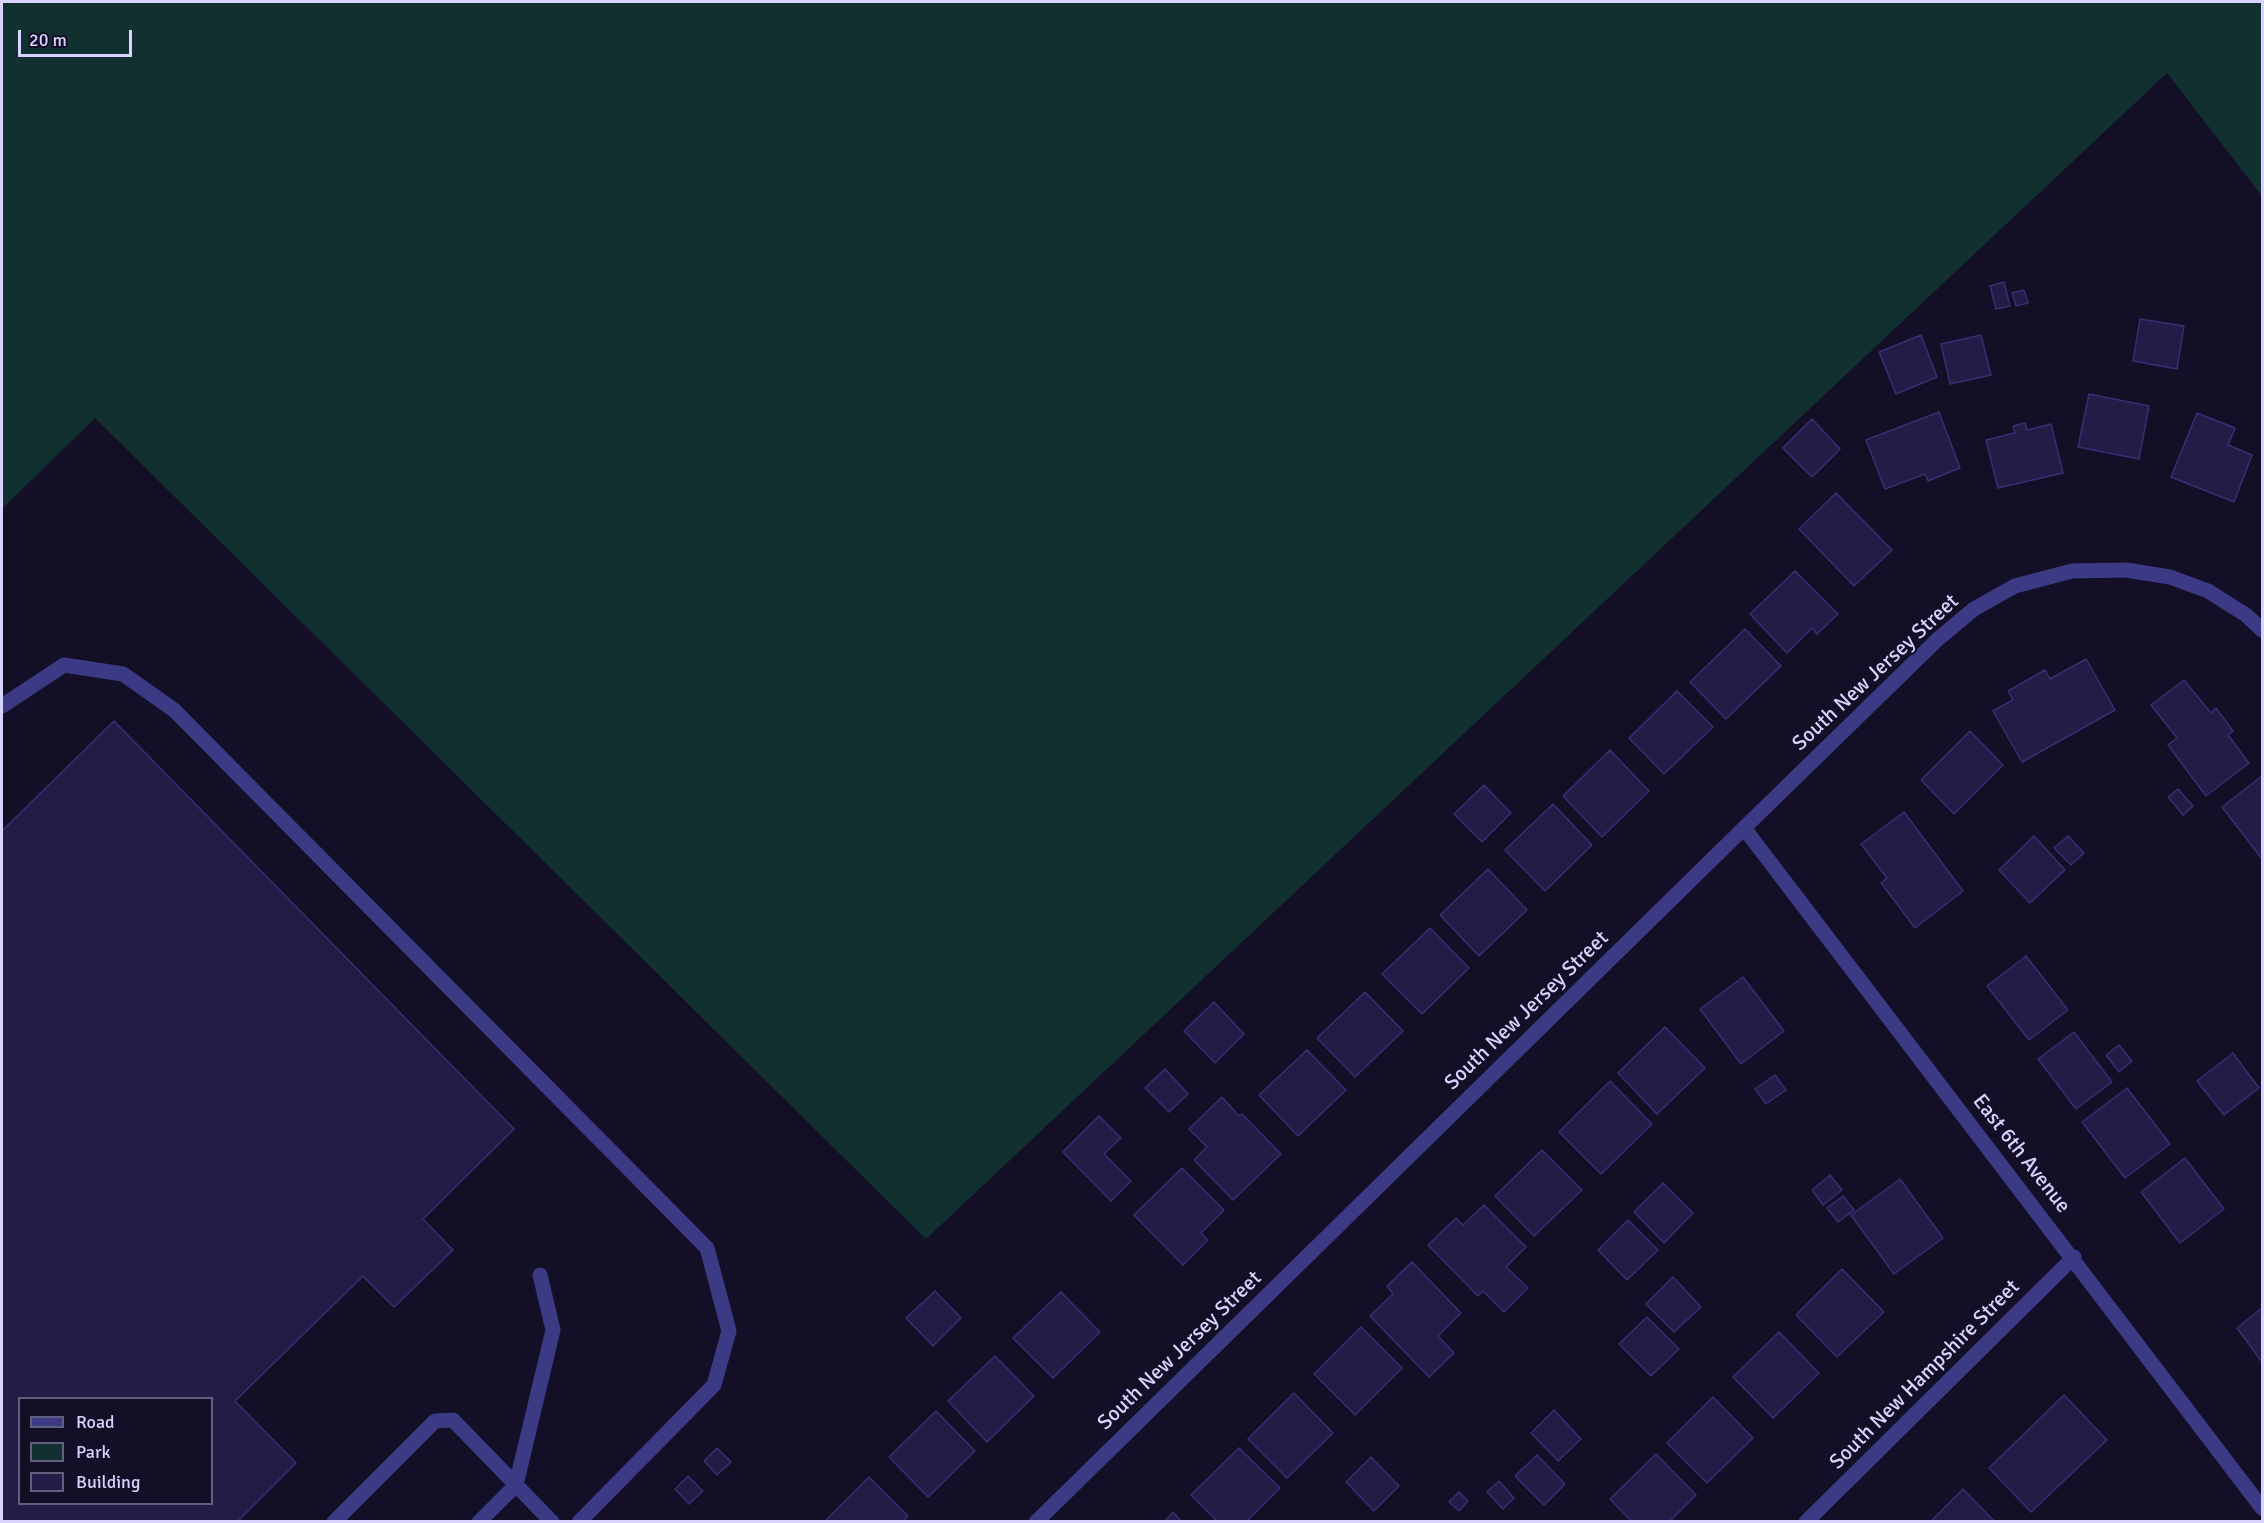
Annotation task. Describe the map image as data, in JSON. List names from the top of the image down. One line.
{"streets":{"street":["South New Jersey Street","East 6th Avenue","South New Hampshire Street"]},"crossings":[["South New Jersey Street","East 6th Avenue"],["East 6th Avenue","South New Hampshire Street"]],"legend":["Road","Park","Building"],"scale_bar":"20 m"}
